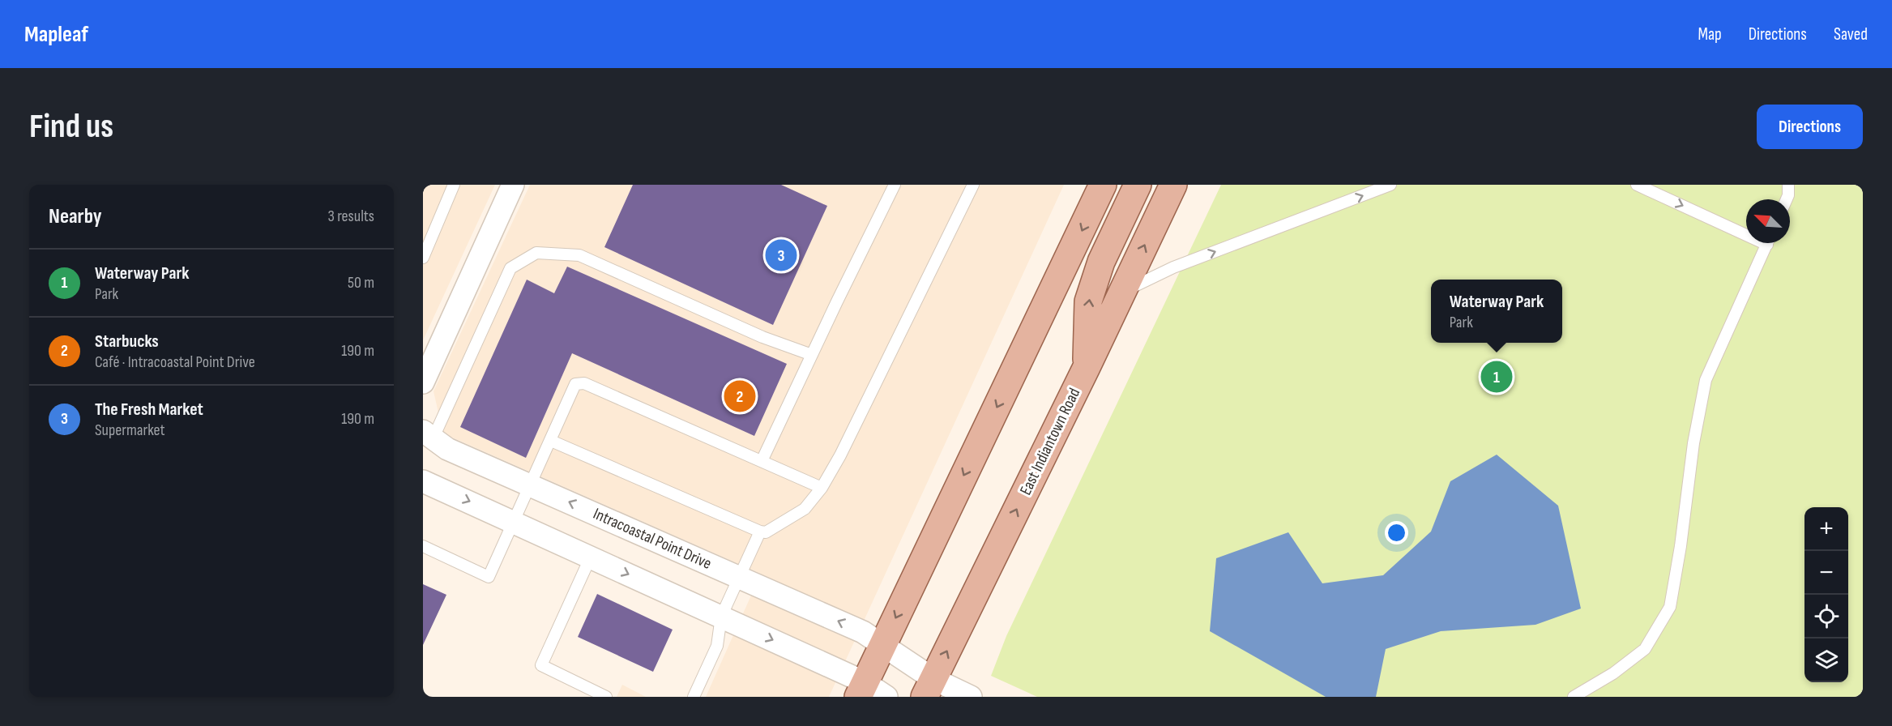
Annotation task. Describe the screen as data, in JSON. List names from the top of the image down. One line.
{"streets":{"main road":["East Indiantown Road"],"street":["Intracoastal Point Drive"]},"crossings":[["East Indiantown Road","Intracoastal Point Drive"]],"north":"top left","page":{"header":"Mapleaf","nav":["Map","Directions","Saved"],"buttons":"Directions","title":"Find us","heading":["Nearby","3 results"],"pins":["3","1","2"],"list":[{"mark":"1","name":"Waterway Park","note":"Park","value":"50 m"},{"mark":"2","name":"Starbucks","note":"Café · Intracoastal Point Drive","value":"190 m"},{"mark":"3","name":"The Fresh Market","note":"Supermarket","value":"190 m"}],"popup":["Waterway Park","Park"],"map_buttons":["+","−"]}}
